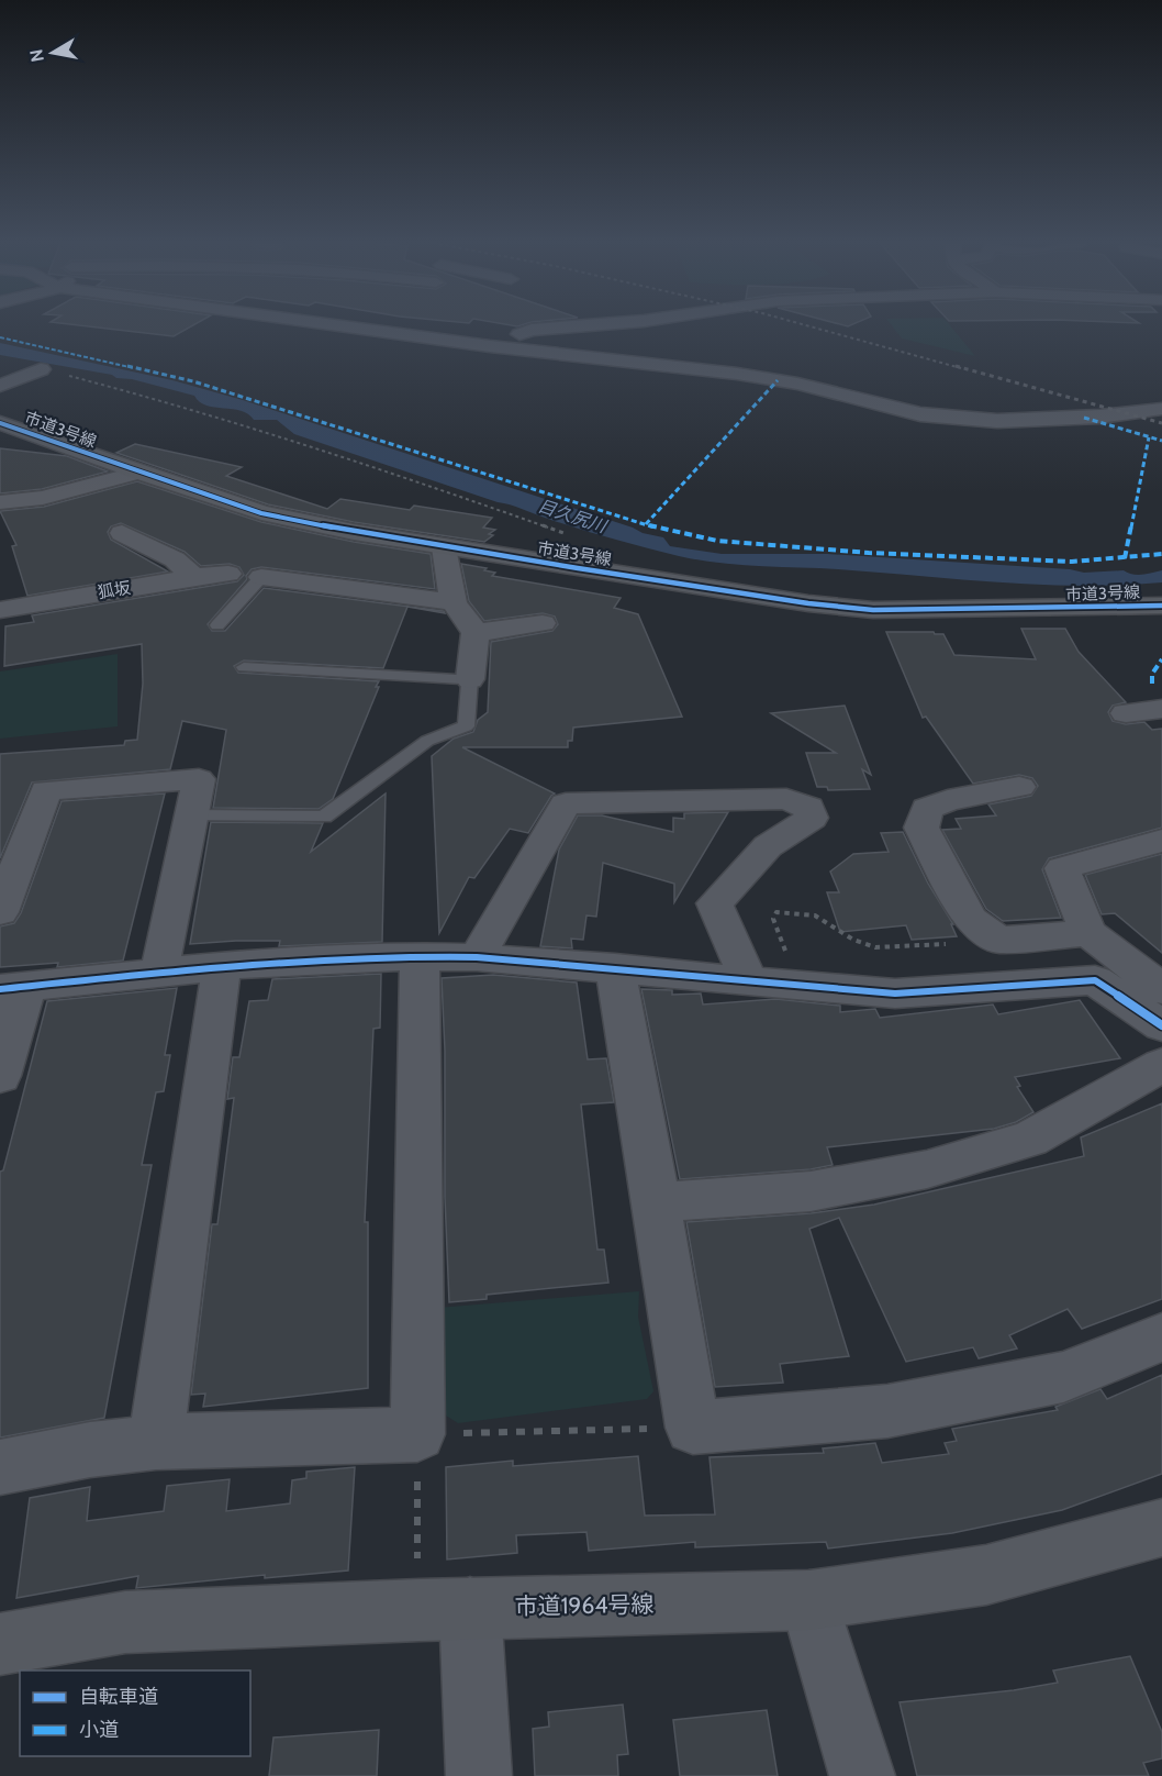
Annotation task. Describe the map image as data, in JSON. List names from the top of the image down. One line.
{"streets":{"street":["市道3号線","狐坂","市道1964号線"]},"water":["目久尻川"],"legend":["自転車道","小道"],"north":"left"}
